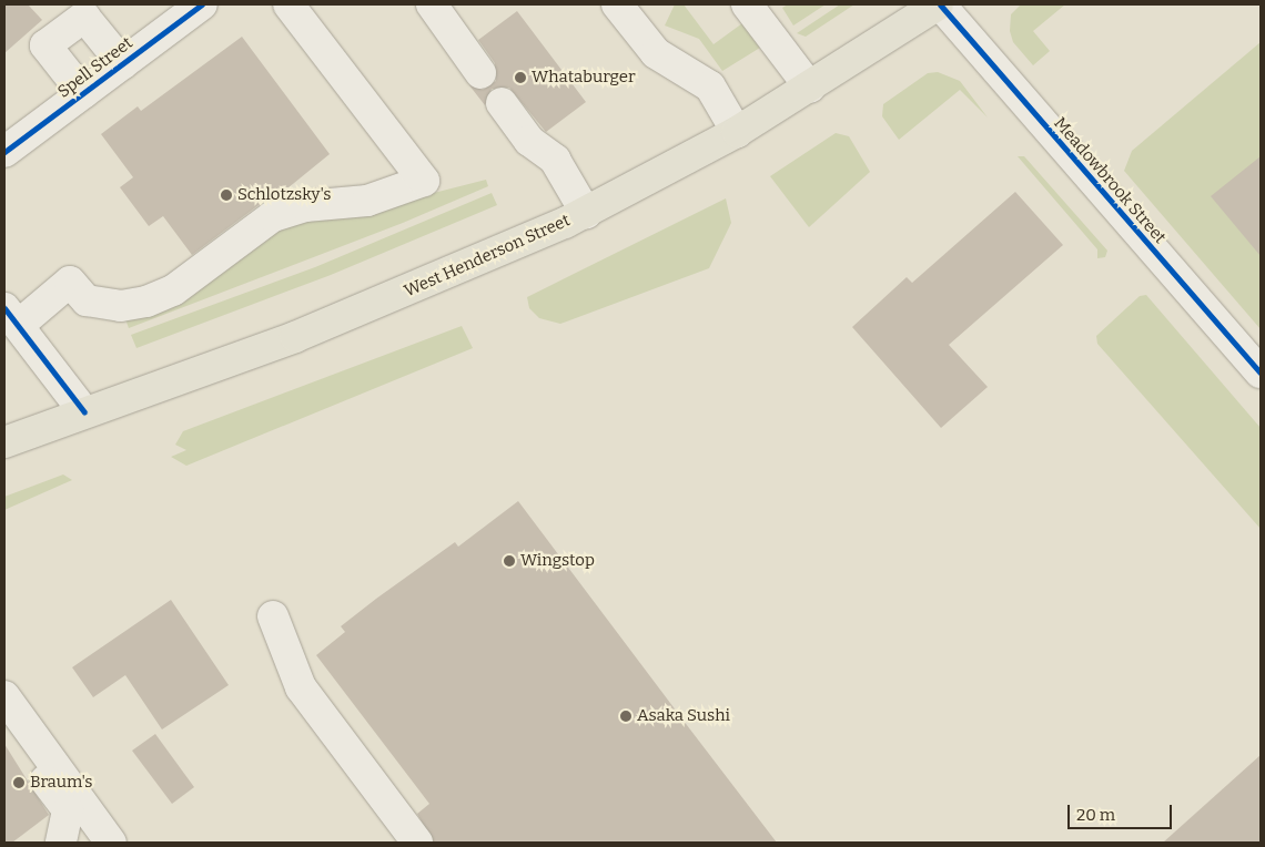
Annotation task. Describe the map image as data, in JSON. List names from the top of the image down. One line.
{"streets":{"main road":["West Henderson Street"],"street":["Spell Street","Meadowbrook Street"]},"crossings":[["Meadowbrook Street","West Henderson Street"]],"places":["Whataburger","Schlotzsky's","Wingstop","Asaka Sushi","Braum's"],"scale_bar":"20 m"}
